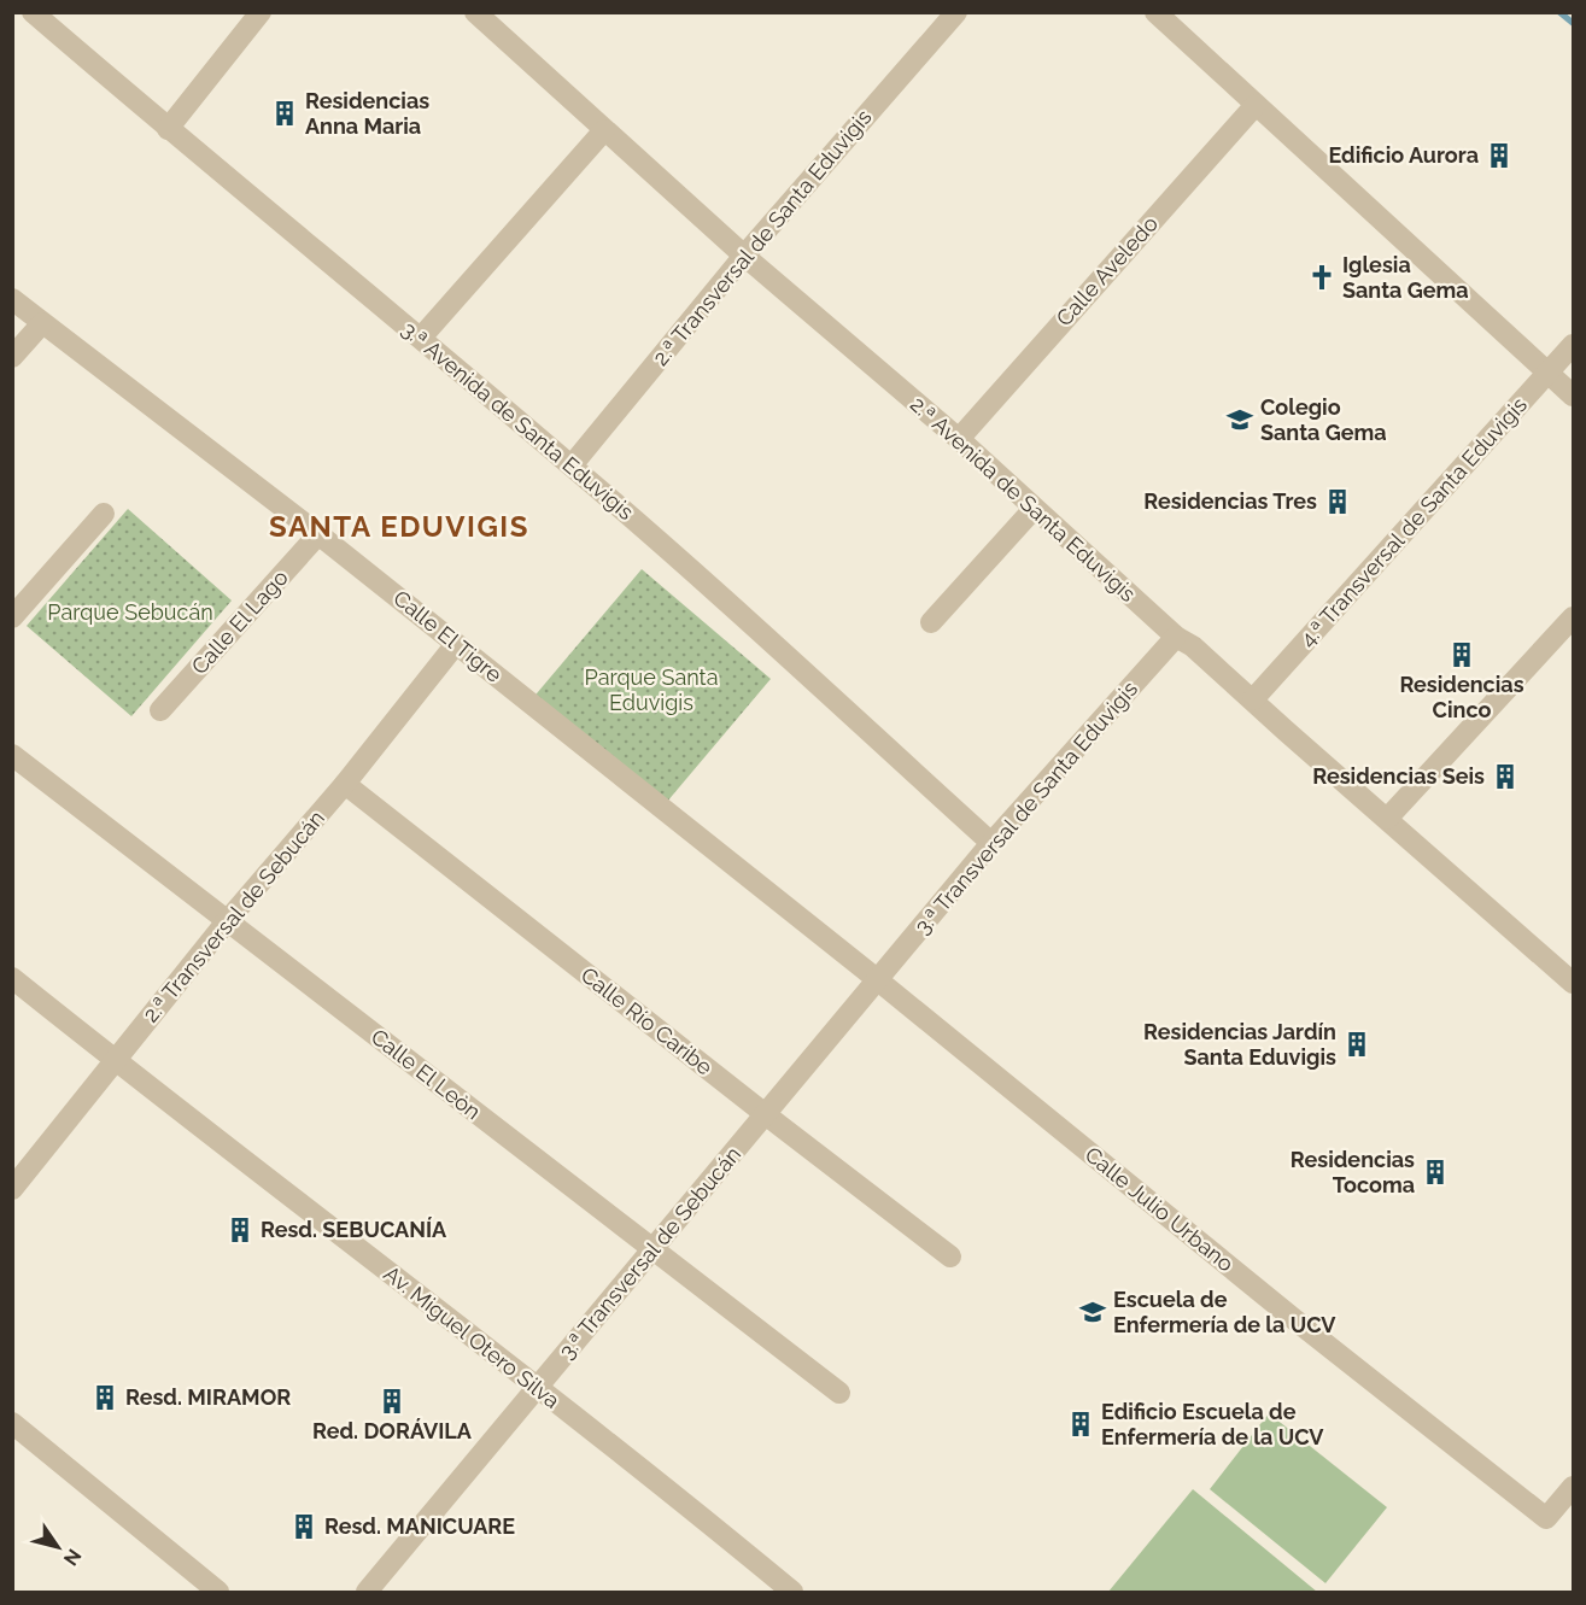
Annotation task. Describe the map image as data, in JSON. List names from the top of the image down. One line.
{"streets":{"street":["2.ª Transversal de Santa Eduvigis","Calle Aveledo","3.ª Avenida de Santa Eduvigis","2.ª Avenida de Santa Eduvigis","4.ª Transversal de Santa Eduvigis","Calle El Lago","Calle El Tigre","3.ª Transversal de Santa Eduvigis","2.ª Transversal de Sebucán","Calle Río Caribe","Calle El Leòn","Calle Julio Urbano","3.ª Transversal de Sebucán","Av. Miguel Otero Silva"]},"crossings":[["2.ª Transversal de Santa Eduvigis","3.ª Avenida de Santa Eduvigis"],["2.ª Transversal de Santa Eduvigis","2.ª Avenida de Santa Eduvigis"],["Calle Aveledo","2.ª Avenida de Santa Eduvigis"],["3.ª Avenida de Santa Eduvigis","3.ª Transversal de Santa Eduvigis"],["2.ª Avenida de Santa Eduvigis","4.ª Transversal de Santa Eduvigis"],["2.ª Avenida de Santa Eduvigis","3.ª Transversal de Santa Eduvigis"],["Calle El Lago","Calle El Tigre"],["Calle El Tigre","3.ª Transversal de Santa Eduvigis"],["Calle El Tigre","2.ª Transversal de Sebucán"],["Calle El Tigre","Calle Julio Urbano"],["Calle El Tigre","3.ª Transversal de Sebucán"],["3.ª Transversal de Santa Eduvigis","Calle Julio Urbano"],["3.ª Transversal de Santa Eduvigis","3.ª Transversal de Sebucán"],["2.ª Transversal de Sebucán","Calle Río Caribe"],["2.ª Transversal de Sebucán","Calle El Leòn"],["2.ª Transversal de Sebucán","Av. Miguel Otero Silva"],["Calle Río Caribe","3.ª Transversal de Sebucán"],["Calle El Leòn","3.ª Transversal de Sebucán"],["Calle Julio Urbano","3.ª Transversal de Sebucán"],["3.ª Transversal de Sebucán","Av. Miguel Otero Silva"]],"districts":["SANTA EDUVIGIS"],"parks":["Parque Sebucán","Parque Santa Eduvigis"],"places":{"building":["Residencias Anna Maria","Edificio Aurora","Residencias Tres","Residencias Cinco","Residencias Seis","Residencias Jardín Santa Eduvigis","Residencias Tocoma","Resd. SEBUCANÍA","Resd. MIRAMOR","Red. DORÁVILA","Edificio Escuela de Enfermería de la UCV","Resd. MANICUARE"],"church":["Iglesia Santa Gema"],"school or university":["Colegio Santa Gema","Escuela de Enfermería de la UCV"]},"north":"bottom right"}
